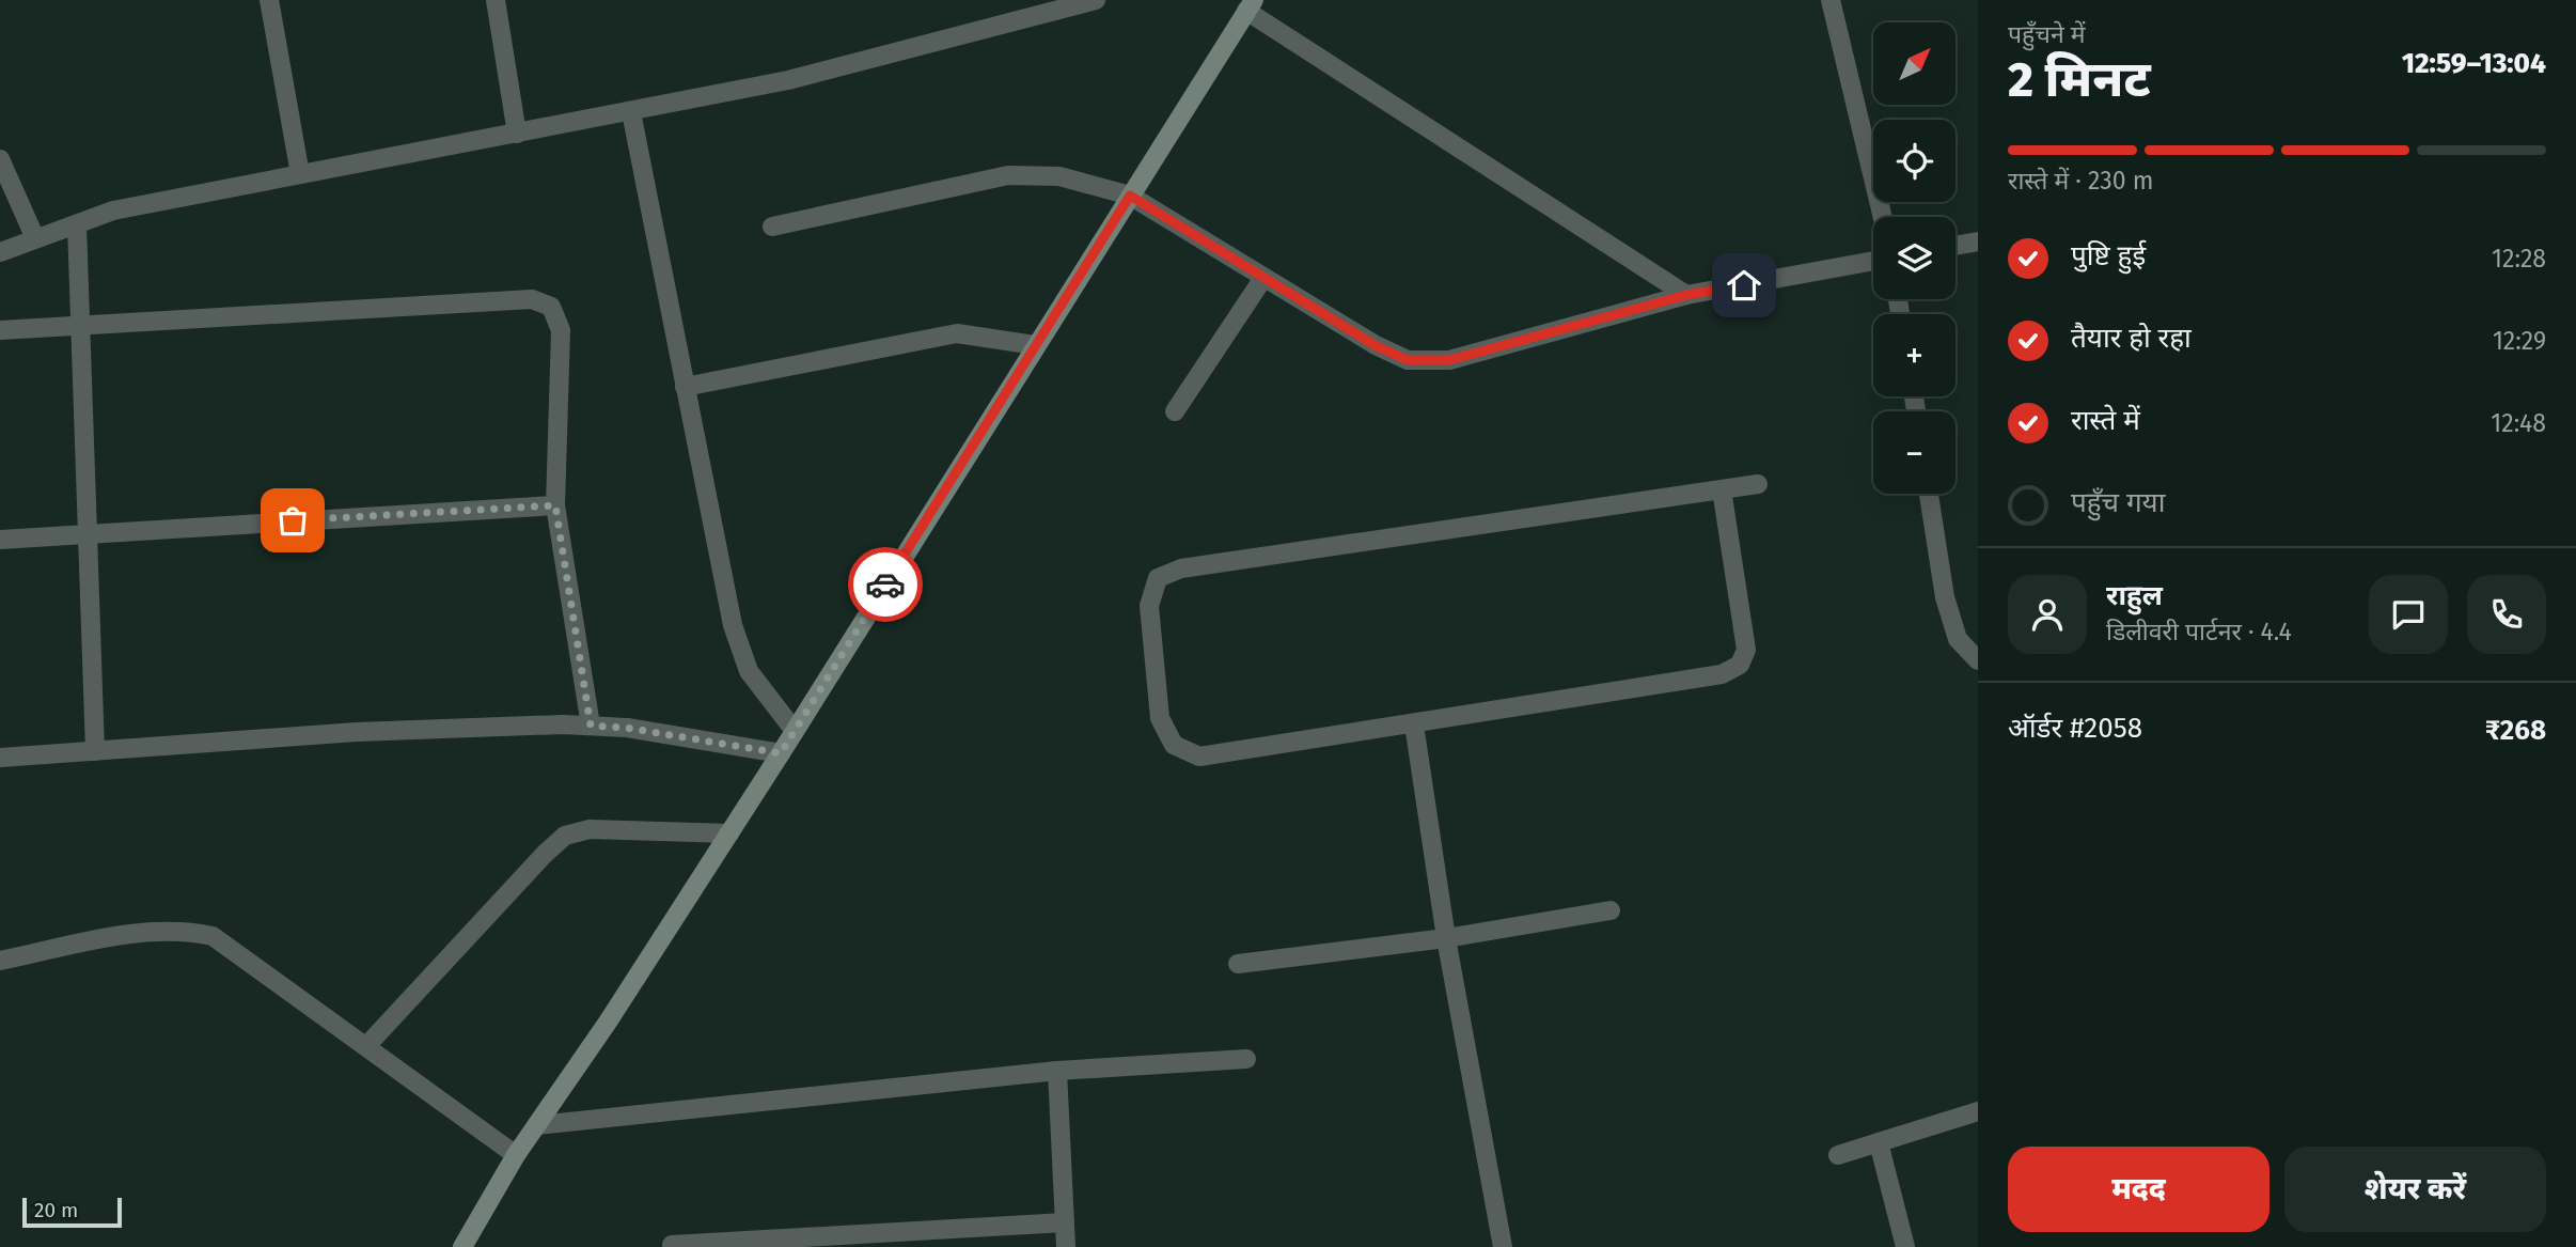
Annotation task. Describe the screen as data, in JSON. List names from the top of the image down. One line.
{"scale_bar":"20 m","north":"top right","page":{"heading":["2 मिनट","पहुँचने में","12:59–13:04"],"panel":["राहुल","डिलीवरी पार्टनर · 4.4","ऑर्डर #2058","₹268"],"map_buttons":["+","−"],"bar":"रास्ते में · 230 m","list":[["पुष्टि हुई","12:28"],["तैयार हो रहा","12:29"],["रास्ते में","12:48"],"पहुँच गया"],"buttons":["मदद","शेयर करें"],"scale":"20 m"}}
